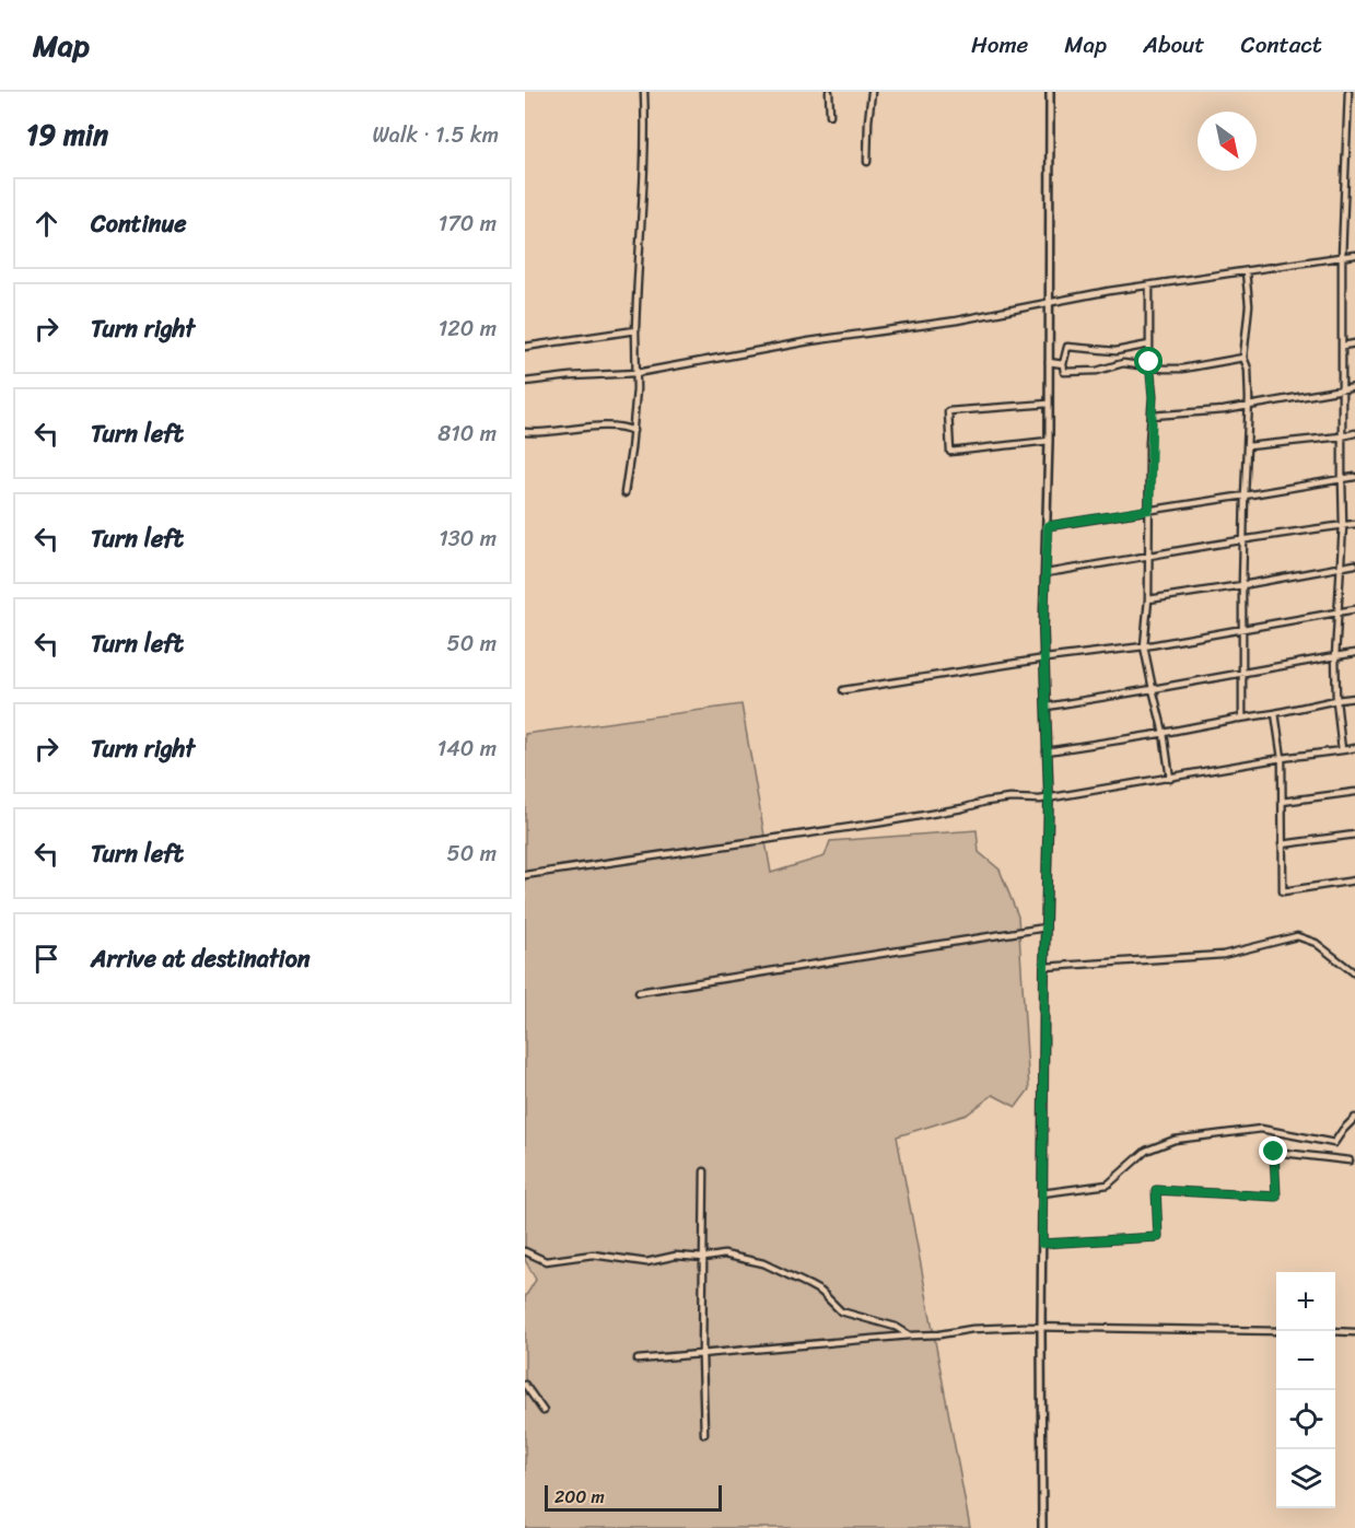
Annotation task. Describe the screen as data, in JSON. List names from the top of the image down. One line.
{"scale_bar":"200 m","north":"bottom right","page":{"header":"Map","nav":["Home","Map","About","Contact"],"heading":["19 min","Walk · 1.5 km"],"list":[["Continue","170 m"],["Turn right","120 m"],["Turn left","810 m"],["Turn left","130 m"],["Turn left","50 m"],["Turn right","140 m"],["Turn left","50 m"],"Arrive at destination"],"map_buttons":["+","−"],"scale":"200 m"}}
